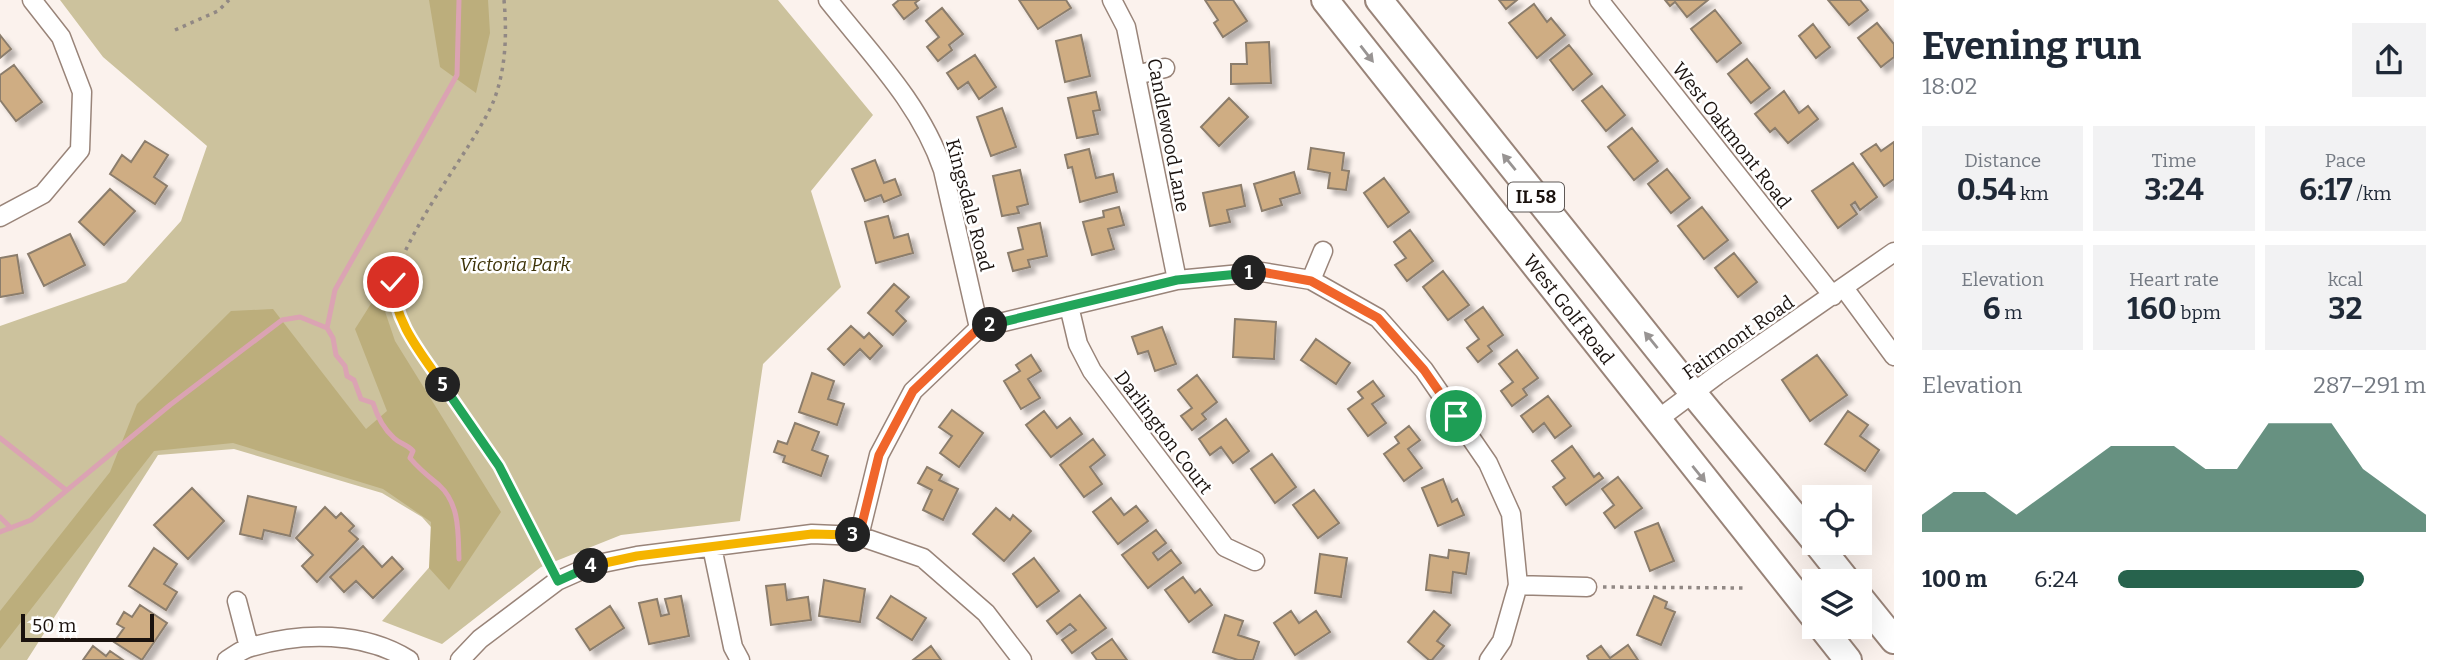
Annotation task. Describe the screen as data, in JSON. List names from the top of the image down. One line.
{"streets":{"main road":["IL 58","West Golf Road"],"street":["Candlewood Lane","West Oakmont Road","Kingsdale Road","Fairmont Road","Darlington Court"]},"crossings":[["West Oakmont Road","Fairmont Road"],["IL 58","Fairmont Road"],["West Golf Road","Fairmont Road"]],"parks":["Victoria Park"],"scale_bar":"50 m","page":{"heading":["Evening run","18:02"],"stats":[["Distance","0.54 km"],["Time","3:24"],["Pace","6:17 /km"],["Elevation","6 m"],["Heart rate","160 bpm"],["kcal","32"]],"pins":["1","2","5","3","4"],"chart":["Elevation","287–291 m"],"list":[{"name":"100 m","note":"6:24"}],"scale":"50 m"}}
